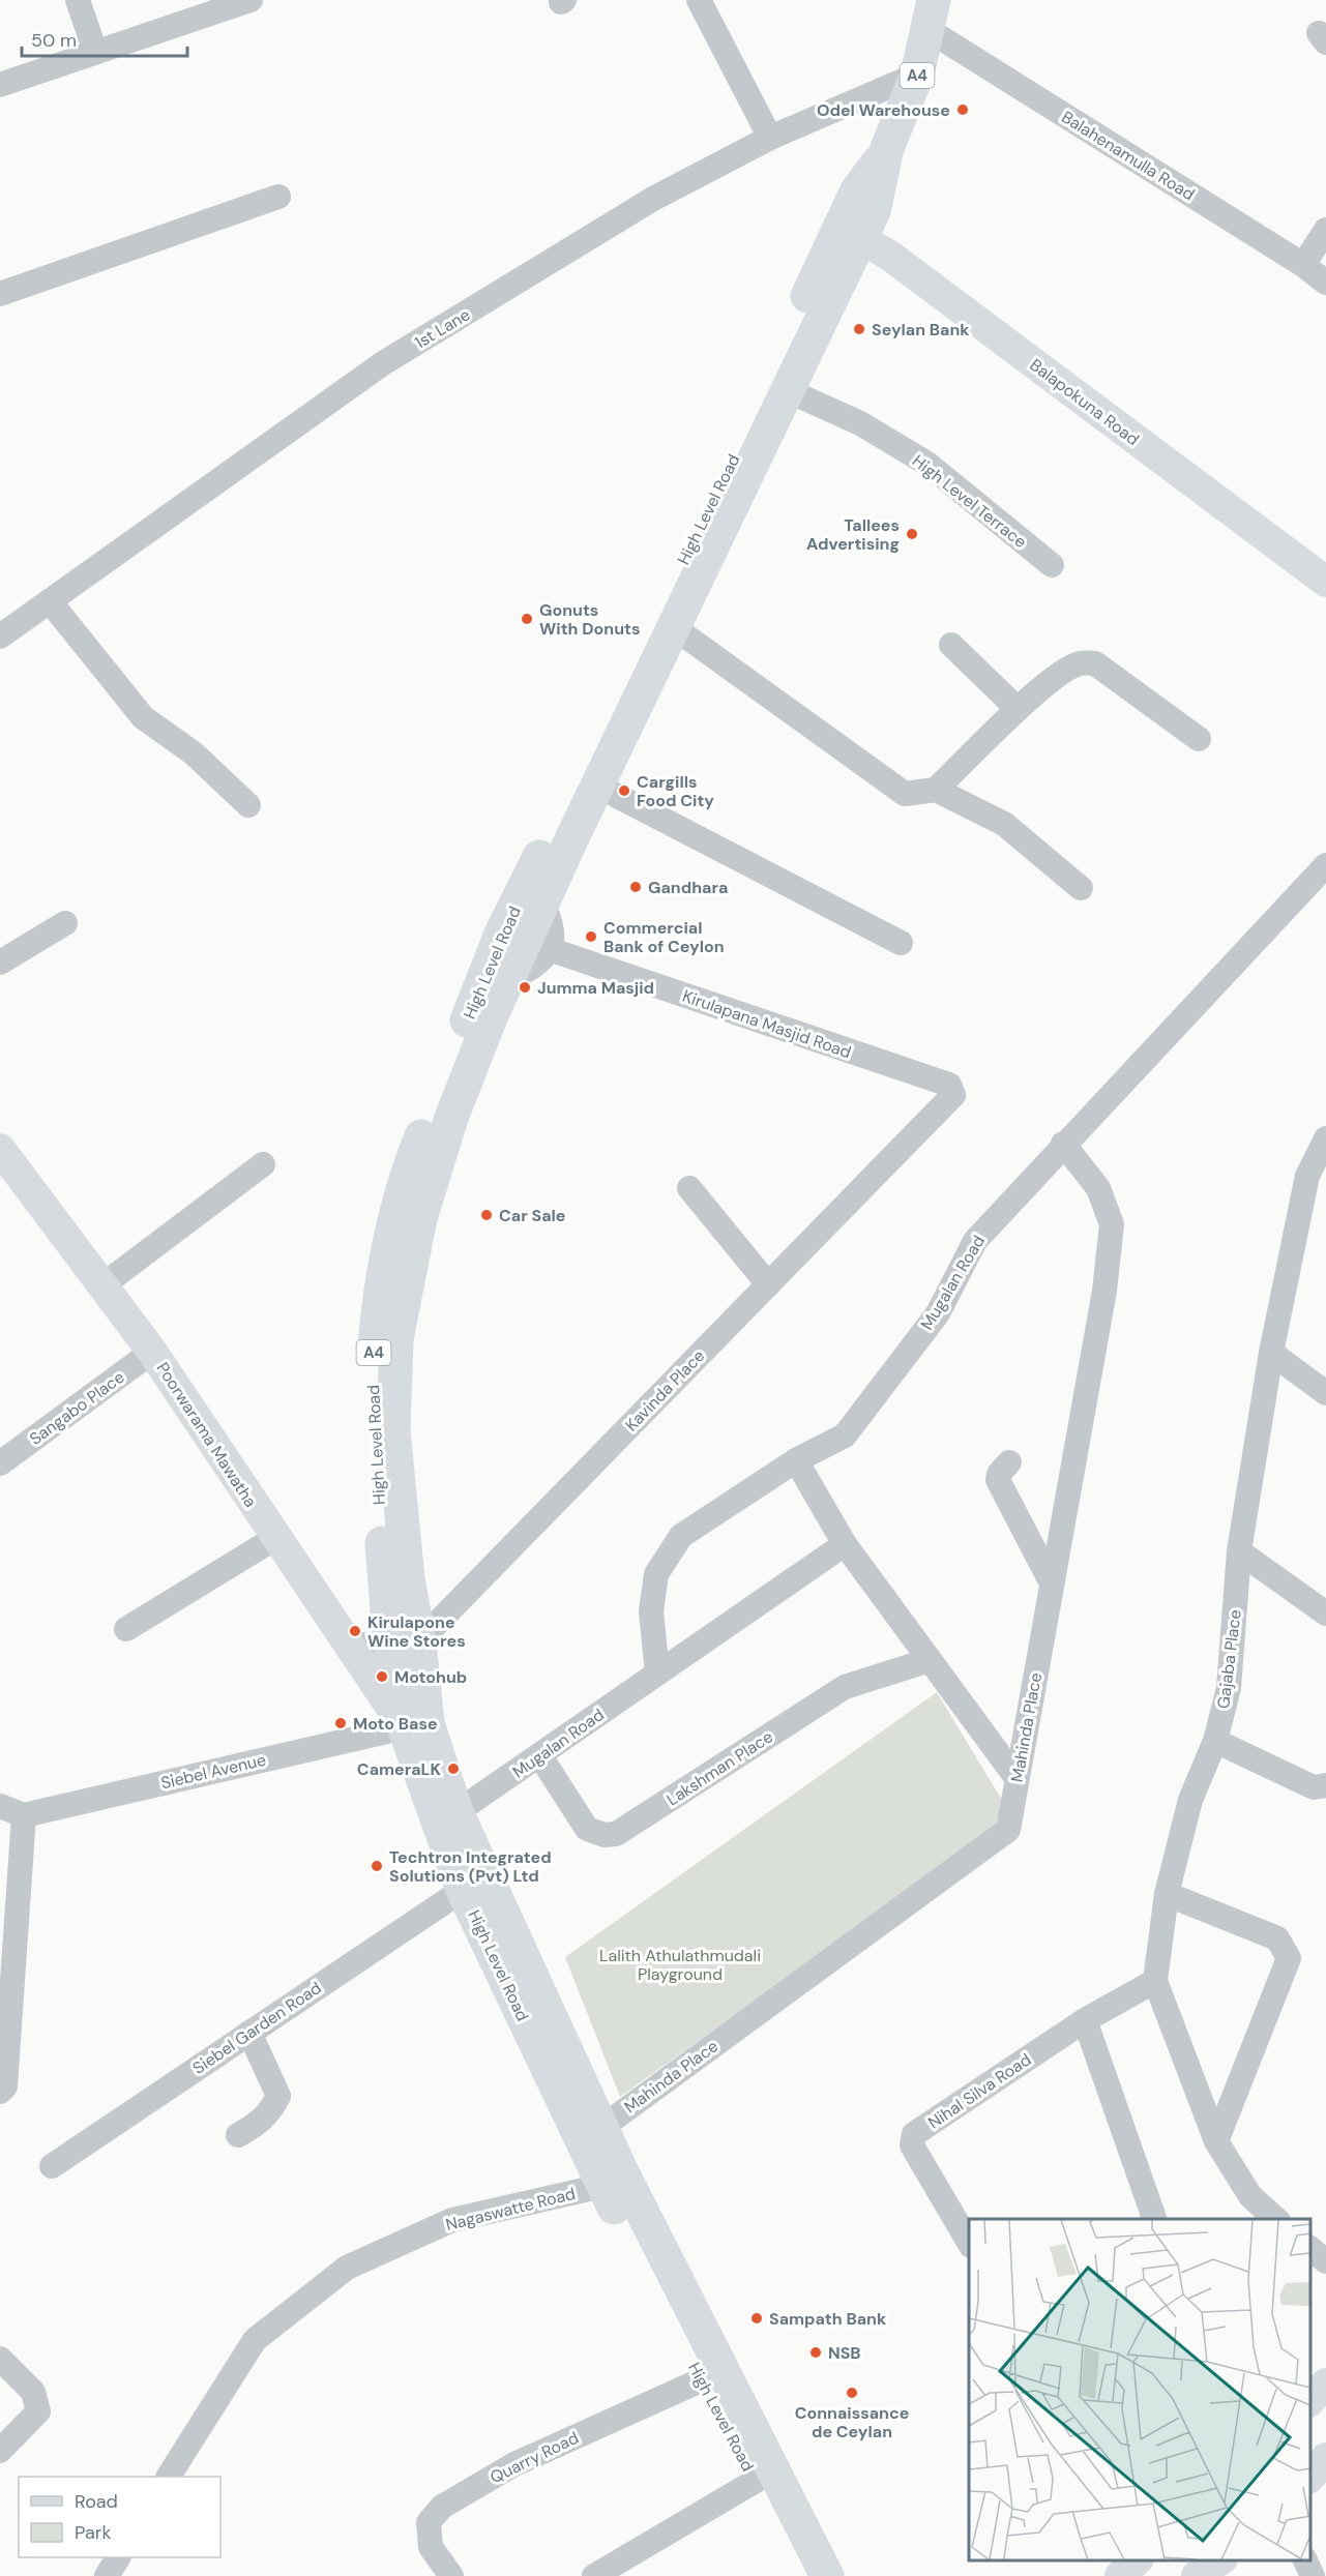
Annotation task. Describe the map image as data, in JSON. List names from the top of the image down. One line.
{"streets":{"highway":["A4","High Level Road"],"main road":["Balapokuna Road","Poorwarama Mawatha"],"street":["Balahenamulla Road","1st Lane","High Level Terrace","Kirulapana Masjid Road","Mugalan Road","Kavinda Place","Sangabo Place","Gajaba Place","Mahinda Place","Lakshman Place","Siebel Avenue","Siebel Garden Road","Nihal Silva Road","Nagaswatte Road","Quarry Road"]},"crossings":[["Balahenamulla Road","High Level Road"],["1st Lane","High Level Road"],["Balapokuna Road","High Level Road"],["High Level Terrace","High Level Road"],["High Level Road","Mugalan Road"],["High Level Road","Kavinda Place"],["High Level Road","Poorwarama Mawatha"],["High Level Road","Mahinda Place"],["High Level Road","Siebel Avenue"],["High Level Road","Siebel Garden Road"],["High Level Road","Nagaswatte Road"],["High Level Road","Quarry Road"],["Kirulapana Masjid Road","Kavinda Place"],["Mugalan Road","Mahinda Place"],["Mugalan Road","Lakshman Place"],["Sangabo Place","Poorwarama Mawatha"],["Poorwarama Mawatha","Siebel Avenue"],["Gajaba Place","Nihal Silva Road"]],"parks":["Lalith Athulathmudali Playground"],"places":["Odel Warehouse","Seylan Bank","Tallees Advertising","Gonuts With Donuts","Cargills Food City","Gandhara","Commercial Bank of Ceylon","Jumma Masjid","Car Sale","Kirulapone Wine Stores","Motohub","Moto Base","CameraLK","Techtron Integrated Solutions (Pvt) Ltd","Sampath Bank","NSB","Connaissance de Ceylan"],"legend":["Road","Park"],"scale_bar":"50 m"}
